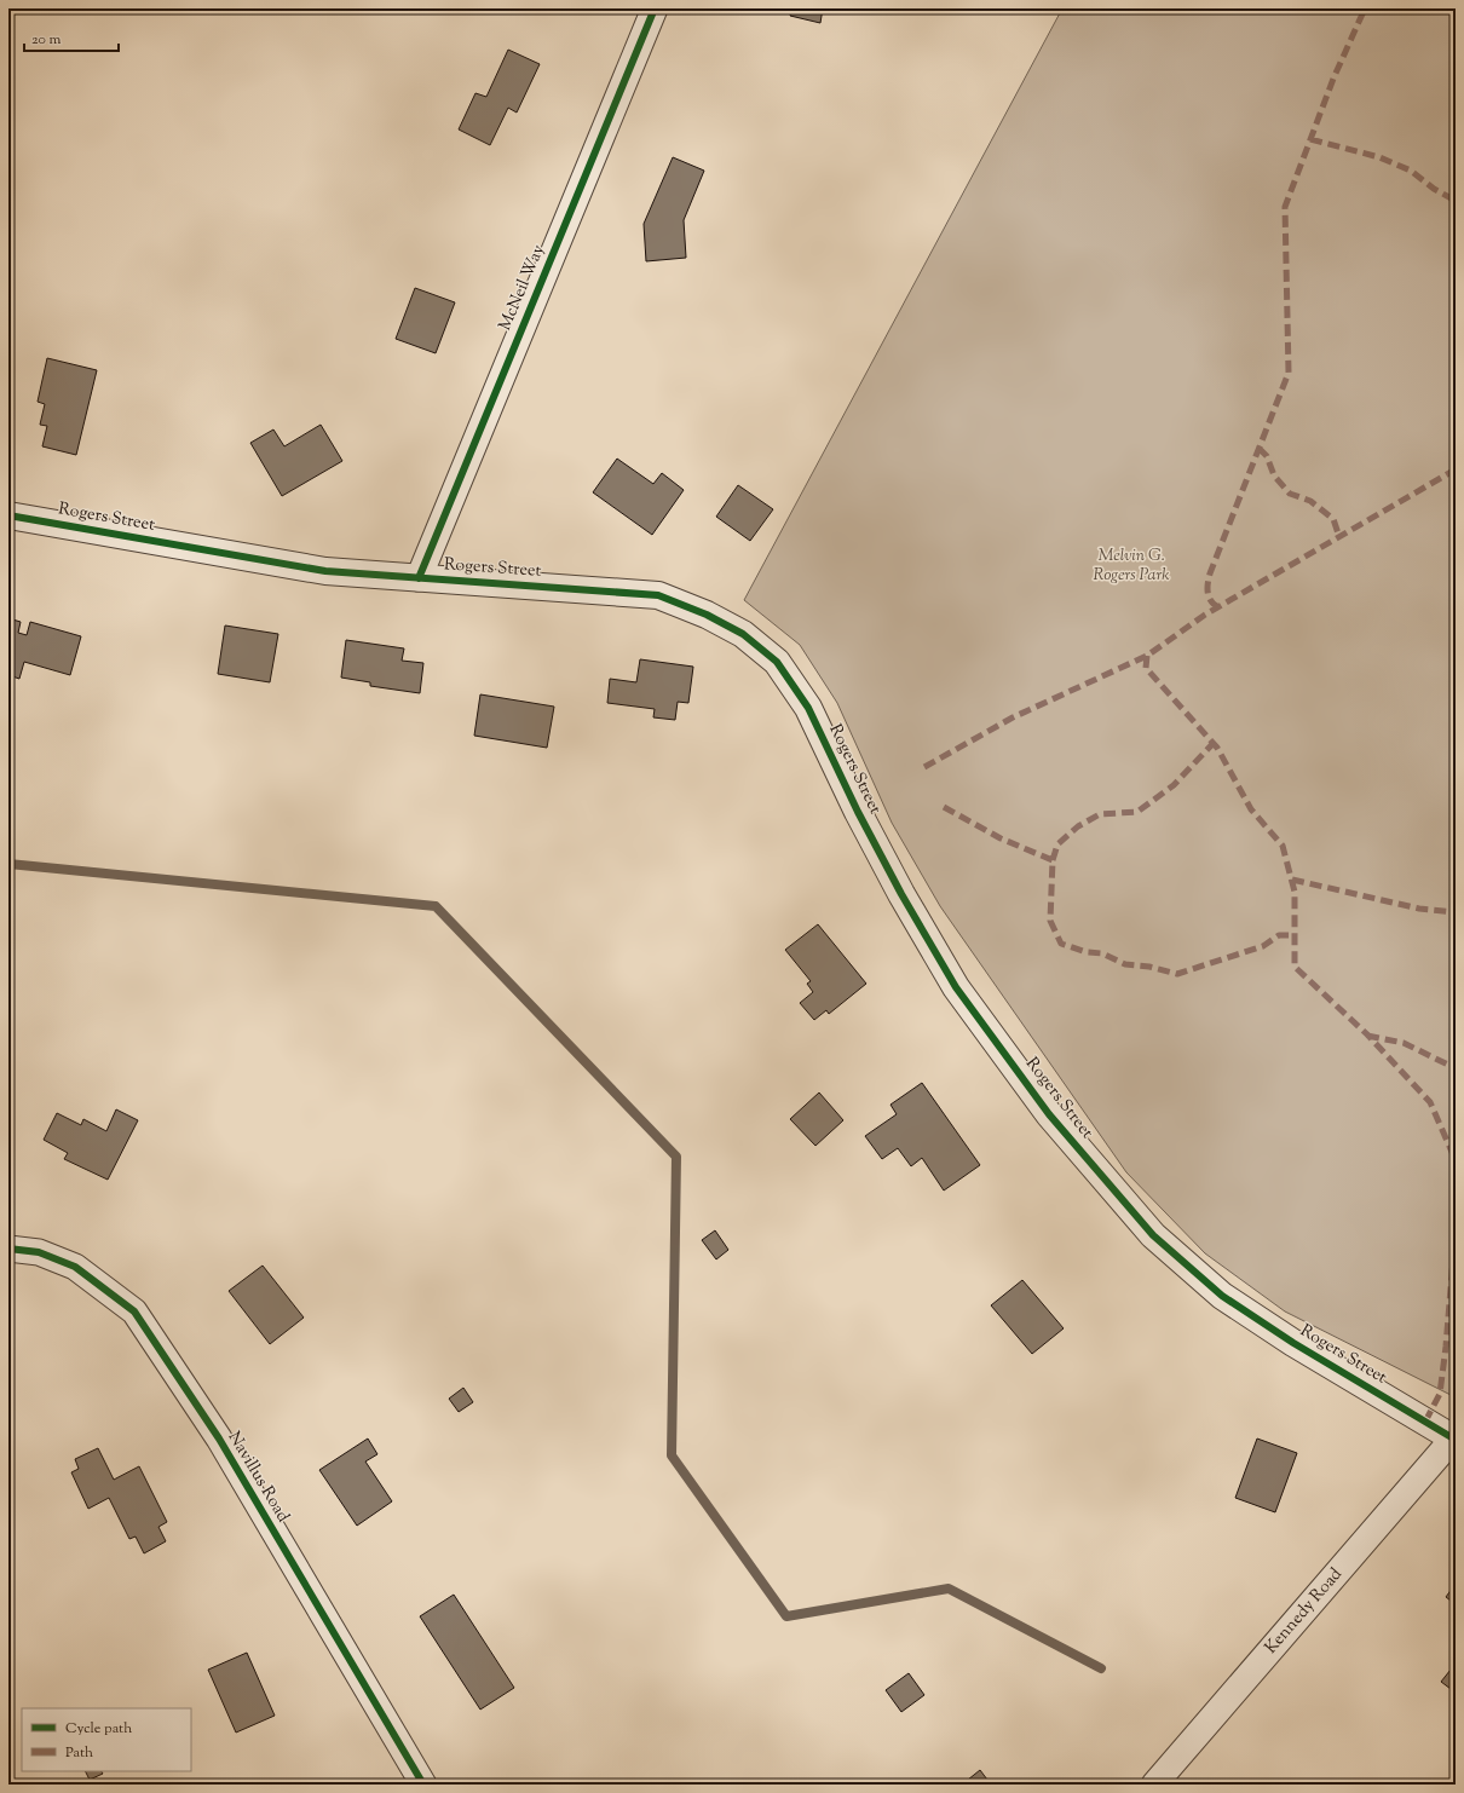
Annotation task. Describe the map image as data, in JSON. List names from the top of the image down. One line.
{"streets":{"street":["McNeil Way","Rogers Street","Navillus Road","Kennedy Road"]},"crossings":[["McNeil Way","Rogers Street"],["Rogers Street","Kennedy Road"]],"parks":["Melvin G. Rogers Park"],"legend":["Cycle path","Path"],"scale_bar":"20 m"}
